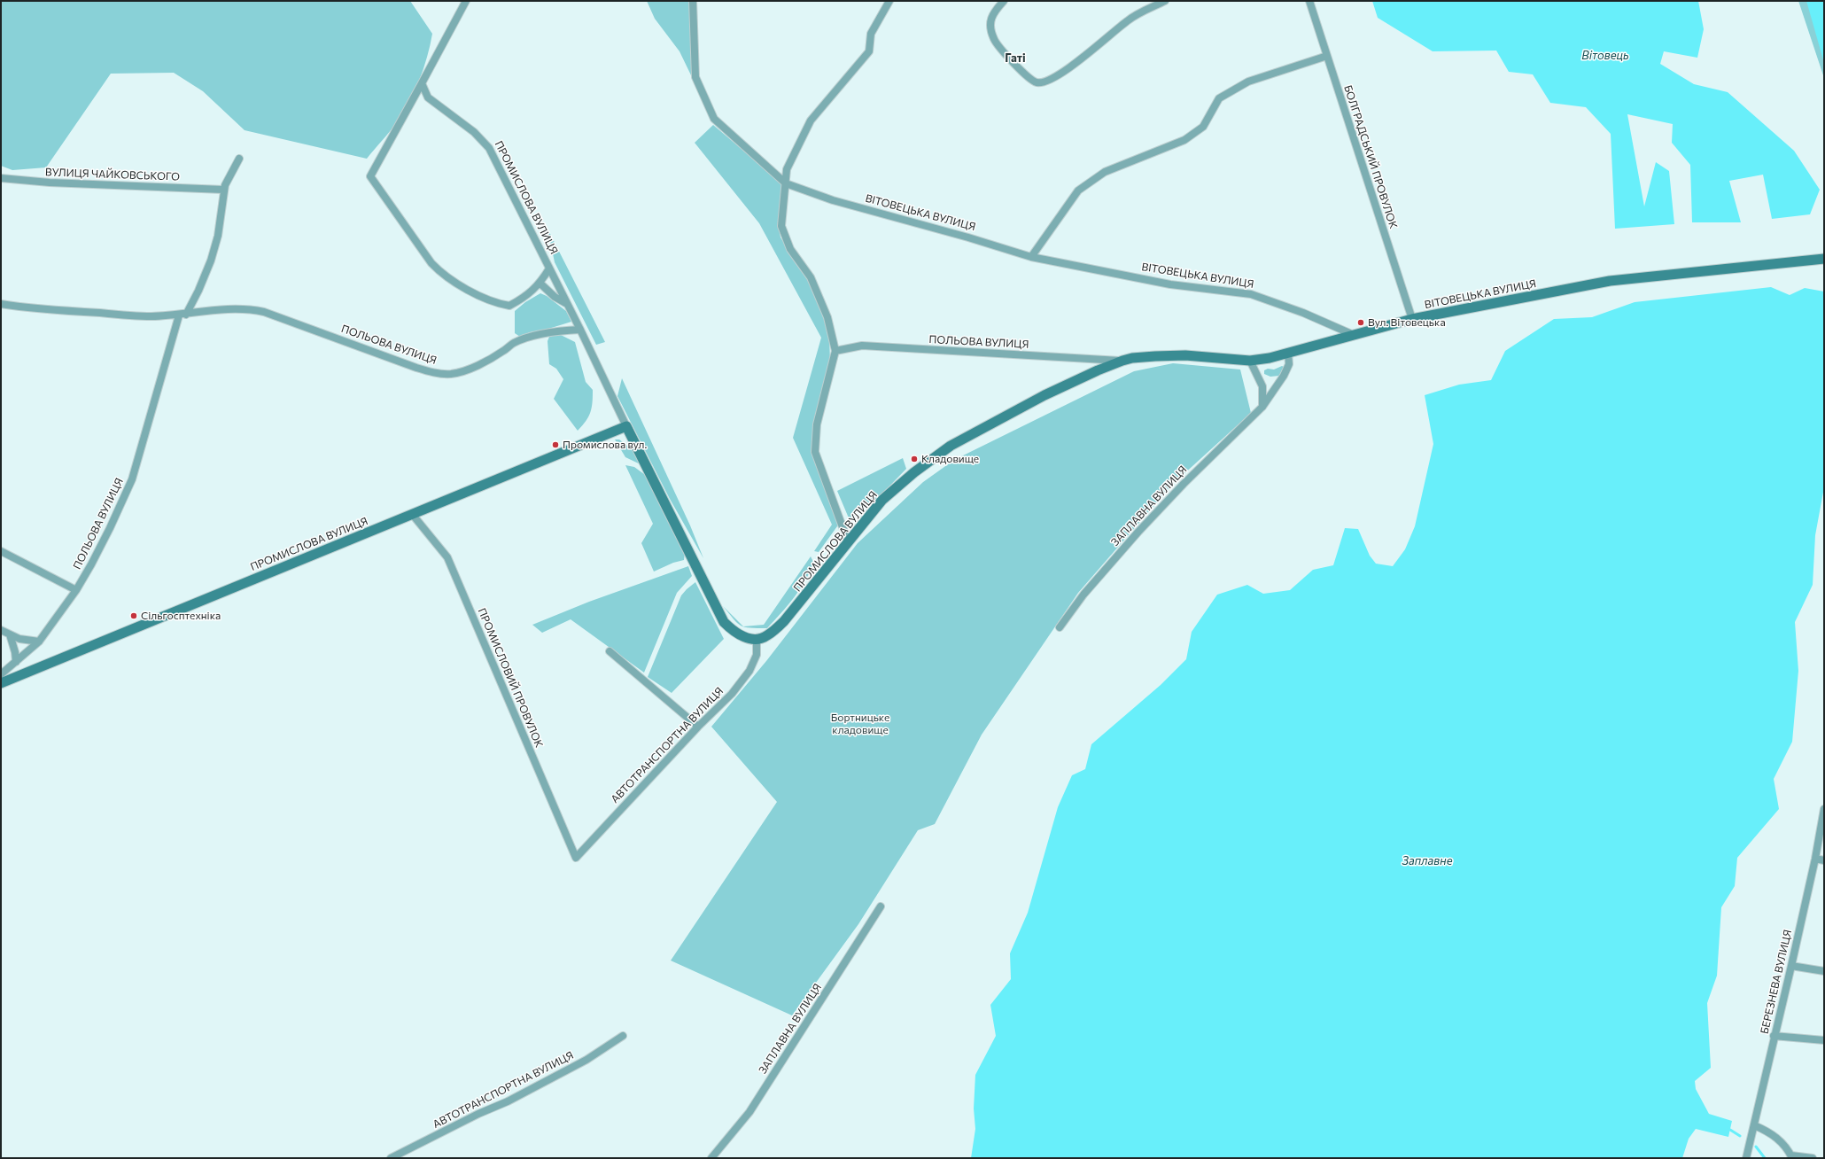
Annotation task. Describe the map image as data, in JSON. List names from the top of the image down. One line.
{"streets":{"street":["БОЛГРАДСЬКИЙ ПРОВУЛОК","ВУЛИЦЯ ЧАЙКОВСЬКОГО","ПРОМИСЛОВА ВУЛИЦЯ","ВІТОВЕЦЬКА ВУЛИЦЯ","ПОЛЬОВА ВУЛИЦЯ","ЗАПЛАВНА ВУЛИЦЯ","ПРОМИСЛОВИЙ ПРОВУЛОК","АВТОТРАНСПОРТНА ВУЛИЦЯ","БЕРЕЗНЕВА ВУЛИЦЯ"]},"crossings":[["БОЛГРАДСЬКИЙ ПРОВУЛОК","ВІТОВЕЦЬКА ВУЛИЦЯ"],["ВУЛИЦЯ ЧАЙКОВСЬКОГО","ПОЛЬОВА ВУЛИЦЯ"],["ПРОМИСЛОВА ВУЛИЦЯ","ВІТОВЕЦЬКА ВУЛИЦЯ"],["ПРОМИСЛОВА ВУЛИЦЯ","ПОЛЬОВА ВУЛИЦЯ"],["ПРОМИСЛОВА ВУЛИЦЯ","ЗАПЛАВНА ВУЛИЦЯ"],["ПРОМИСЛОВА ВУЛИЦЯ","ПРОМИСЛОВИЙ ПРОВУЛОК"],["ПРОМИСЛОВА ВУЛИЦЯ","АВТОТРАНСПОРТНА ВУЛИЦЯ"],["ПРОМИСЛОВИЙ ПРОВУЛОК","АВТОТРАНСПОРТНА ВУЛИЦЯ"]],"districts":["Гаті"],"water":["Вітовець","Заплавне"],"parks":["Бортницьке кладовище"],"places":["Вул. Вітовецька","Промислова вул.","Кладовище","Сільгосптехніка"]}
